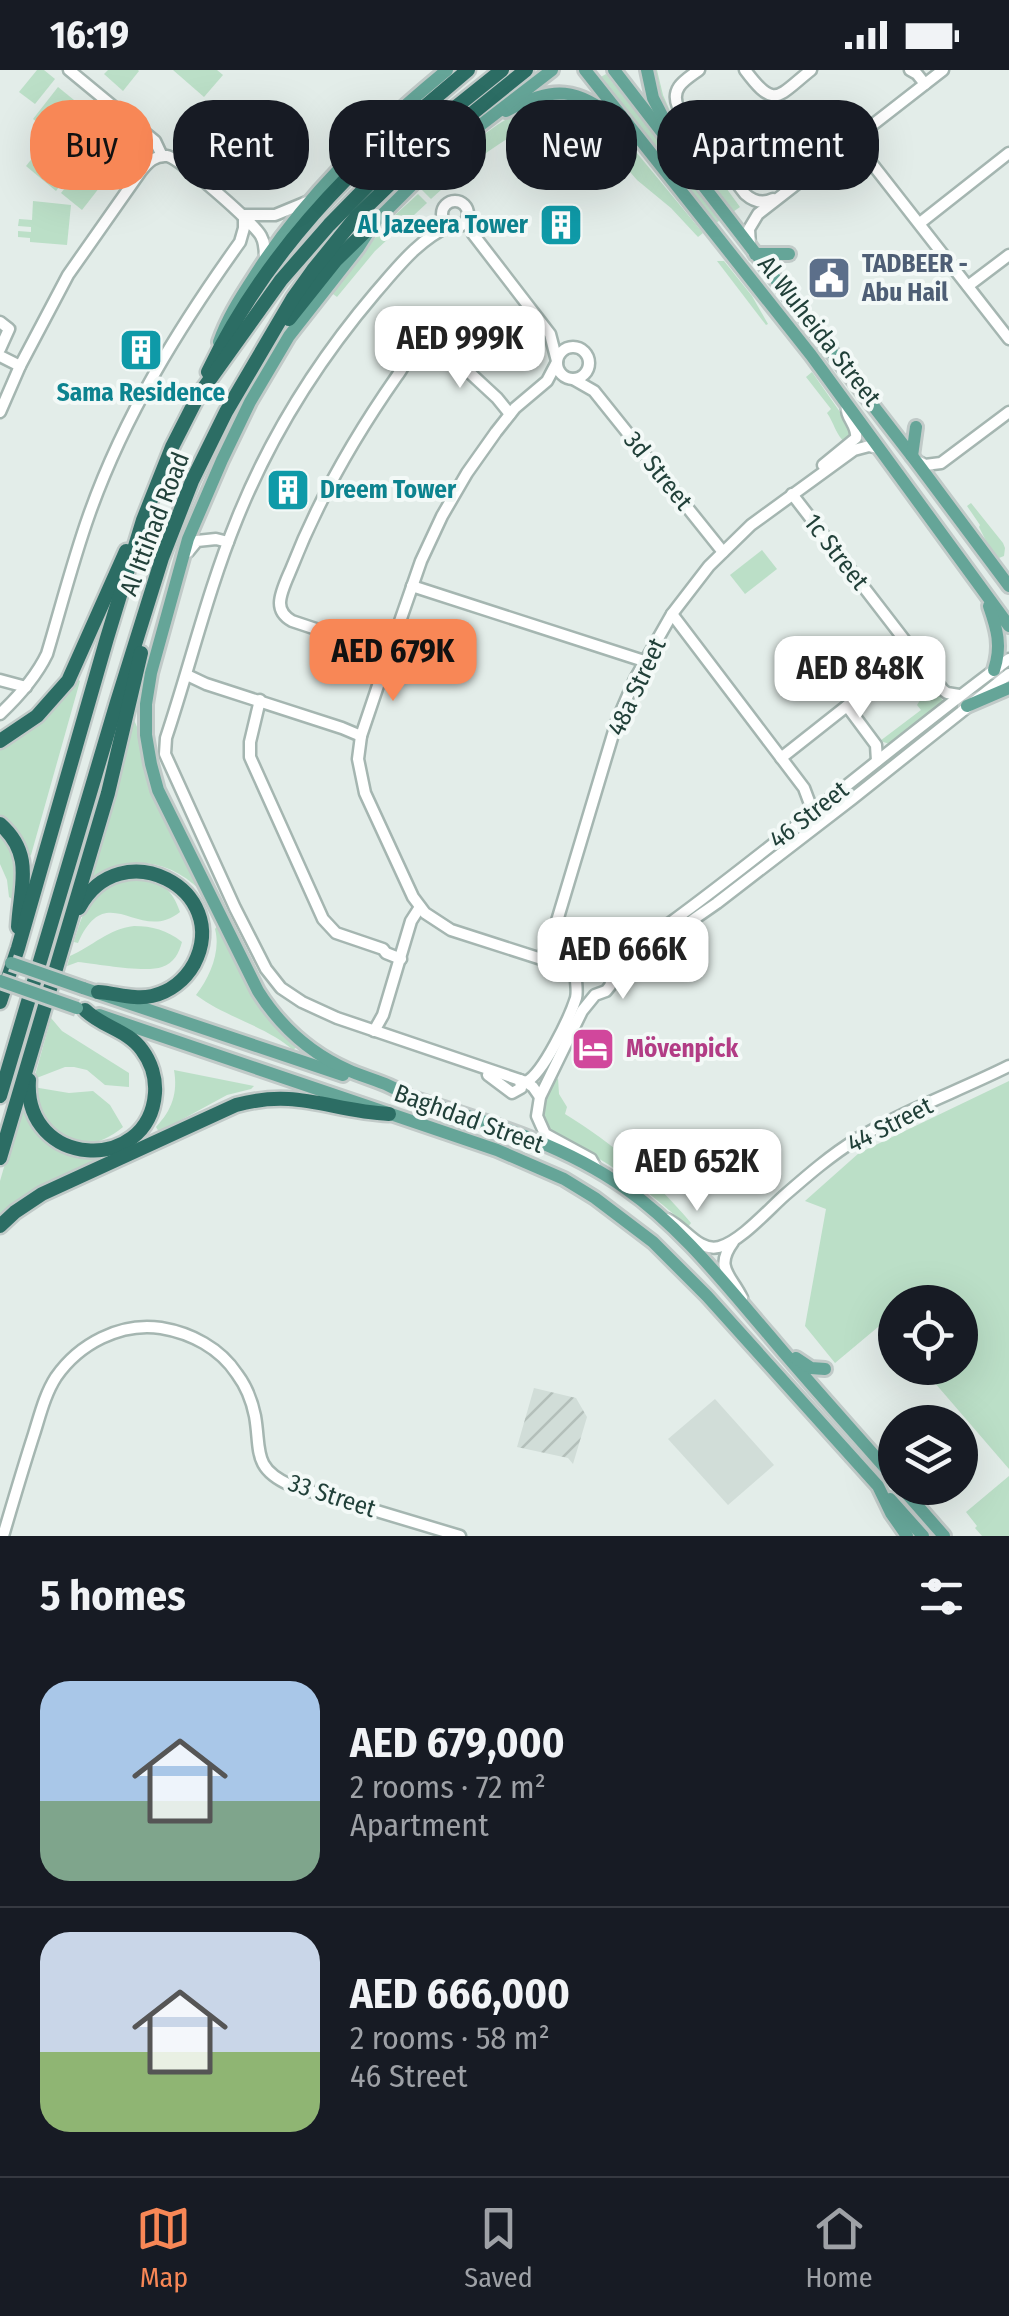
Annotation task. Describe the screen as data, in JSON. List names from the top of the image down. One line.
{"streets":{"highway":["Al Ittihad Road"],"main road":["Al Wuheida Street","Baghdad Street"],"street":["3d Street","1c Street","48a Street","46 Street","44 Street","33 Street"]},"crossings":[["Al Wuheida Street","48a Street"],["3d Street","48a Street"],["1c Street","48a Street"],["1c Street","46 Street"]],"places":{"building":["Al Jazeera Tower","Sama Residence","Dreem Tower"],"public building":["TADBEER - Abu Hail"],"hotel":["Mövenpick"]},"page":{"status":"16:19","chip":["Buy","Rent","Filters","New","Apartment"],"price":["AED 999K","AED 679K","AED 848K","AED 666K","AED 652K"],"heading":"5 homes","list":[{"name":"AED 679,000","note":"2 rooms · 72 m² · Apartment"},{"name":"AED 666,000","note":"2 rooms · 58 m² · 46 Street"}],"tabs":["Map","Saved","Home"]}}
